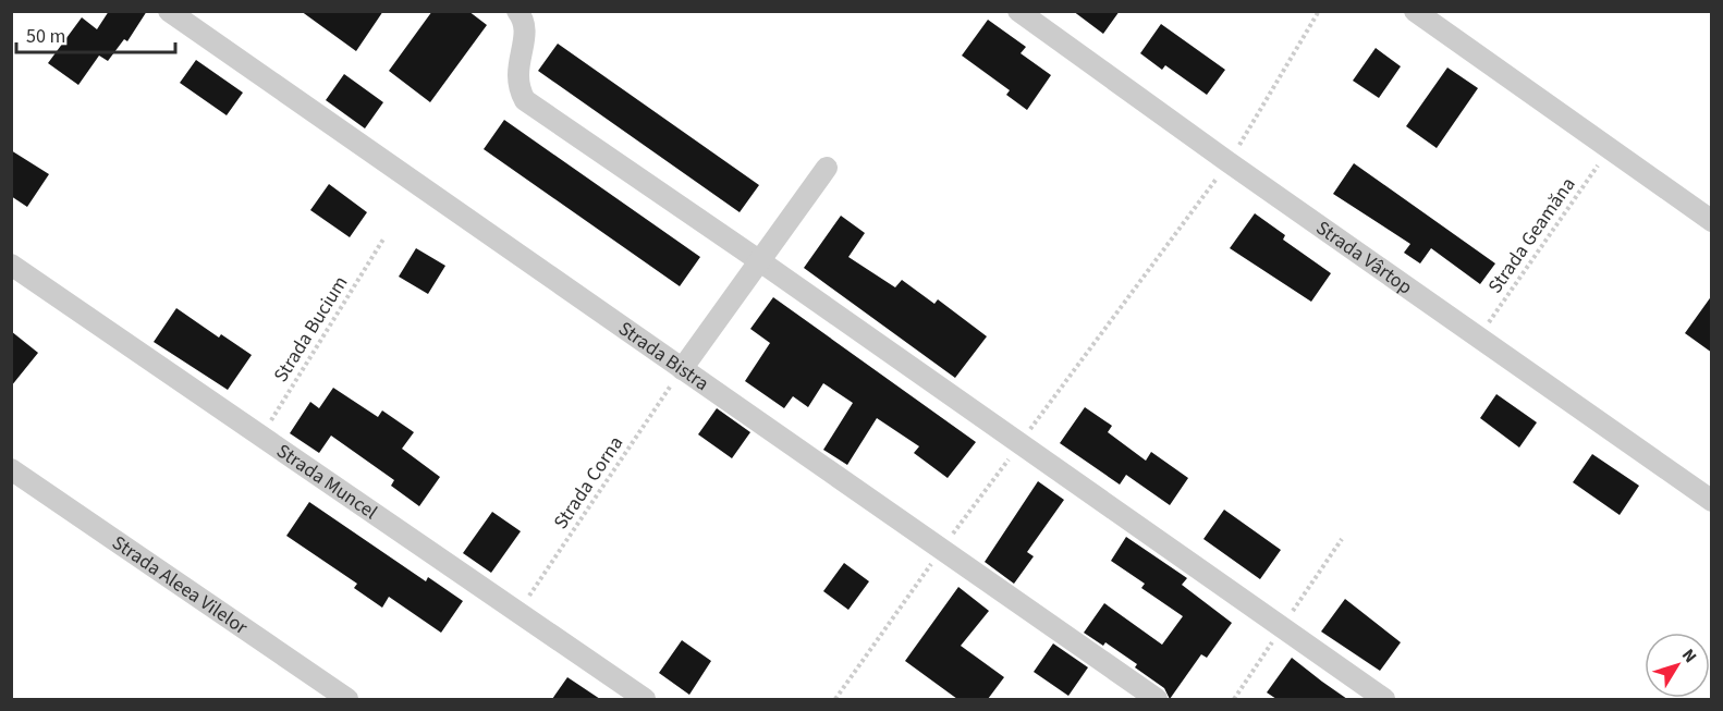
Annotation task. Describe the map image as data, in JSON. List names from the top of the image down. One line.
{"streets":{"street":["Strada Vârtop","Strada Bistra","Strada Muncel","Strada Aleea Vilelor"],"path":["Strada Geamăna","Strada Bucium","Strada Corna"]},"crossings":[["Strada Geamăna","Strada Vârtop"],["Strada Bucium","Strada Muncel"],["Strada Bistra","Strada Corna"],["Strada Muncel","Strada Corna"]],"scale_bar":"50 m","north":"top right"}
